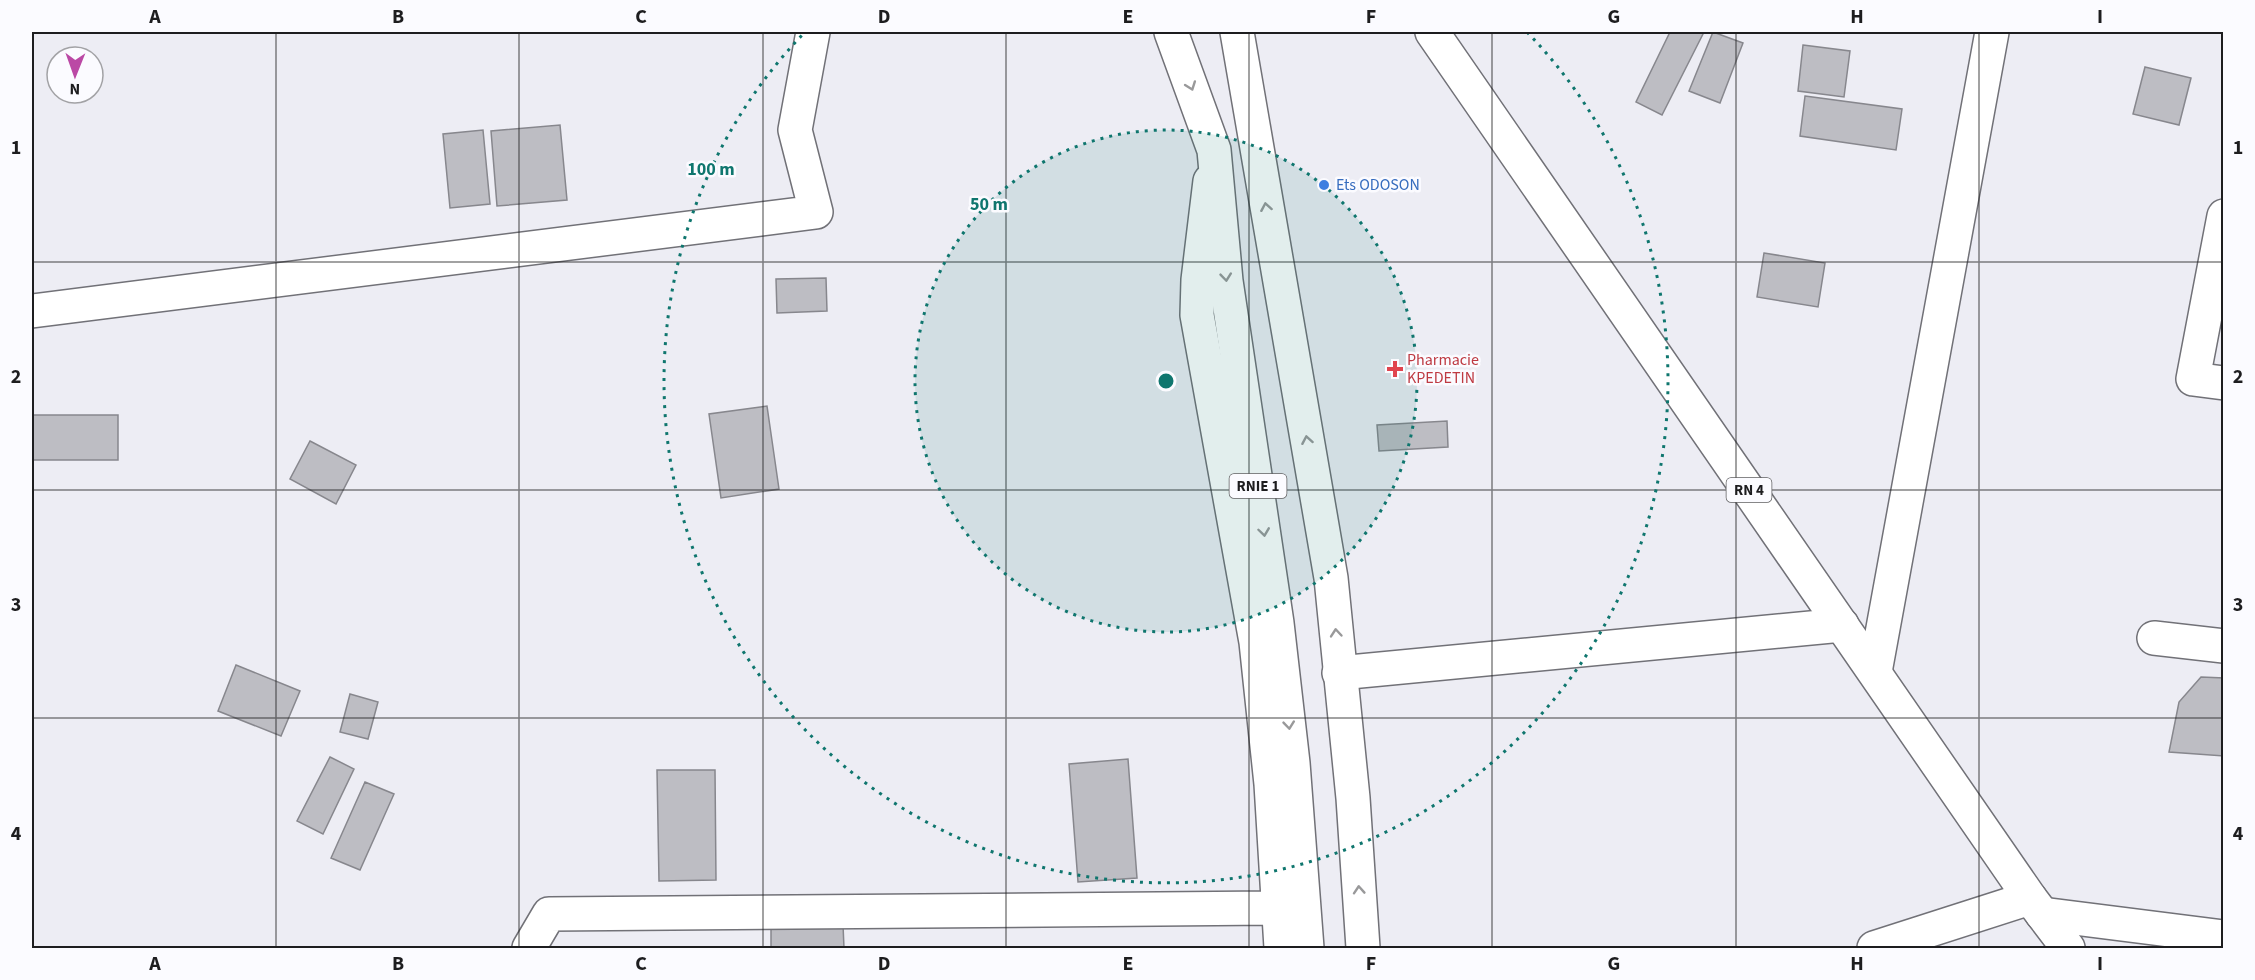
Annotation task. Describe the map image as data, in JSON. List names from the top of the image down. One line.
{"streets":{"main road":["RNIE 1","RN 4"]},"places":{"other":["Ets ODOSON"],"health":["Pharmacie KPEDETIN"]},"north":"bottom","grid":{"columns":["A","B","C","D","E","F","G","H","I"],"rows":["1","2","3","4"]},"rings":["100 m","50 m"]}
